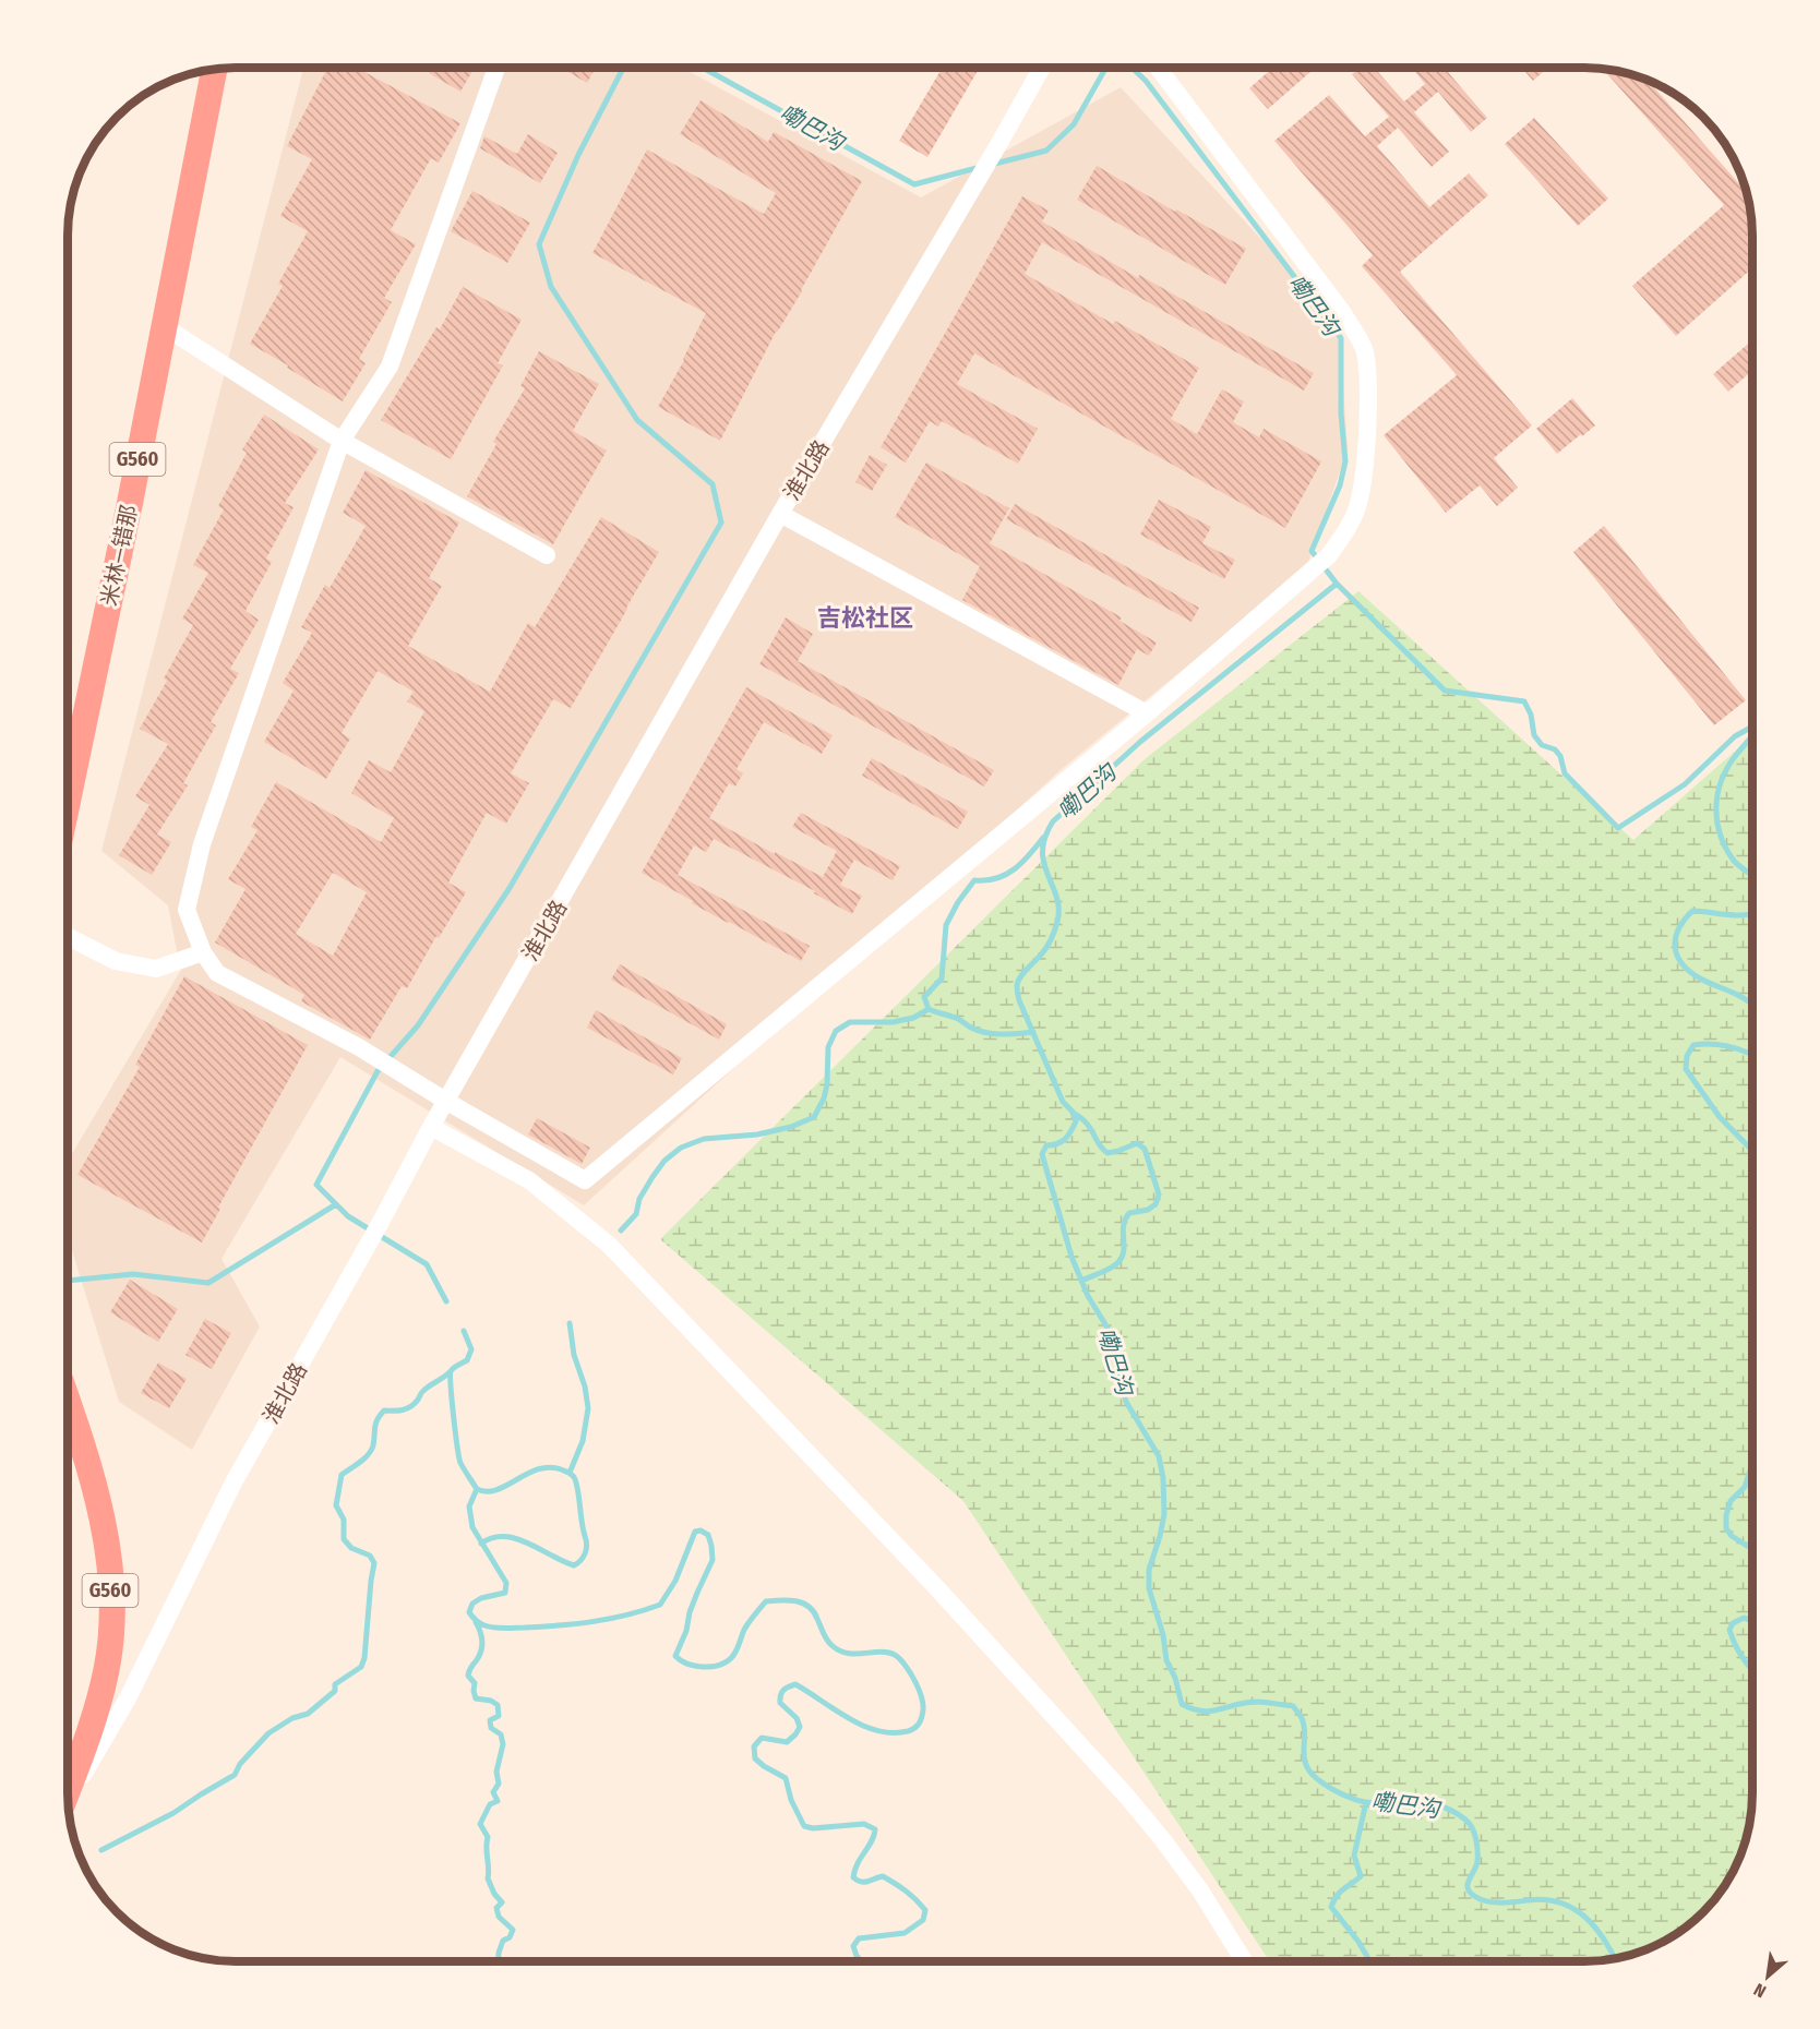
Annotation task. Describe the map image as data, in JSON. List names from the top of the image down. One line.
{"streets":{"highway":["G560","米林—错那"],"street":["淮北路"]},"districts":["吉松社区"],"water":["嘞巴沟"],"north":"bottom left"}
